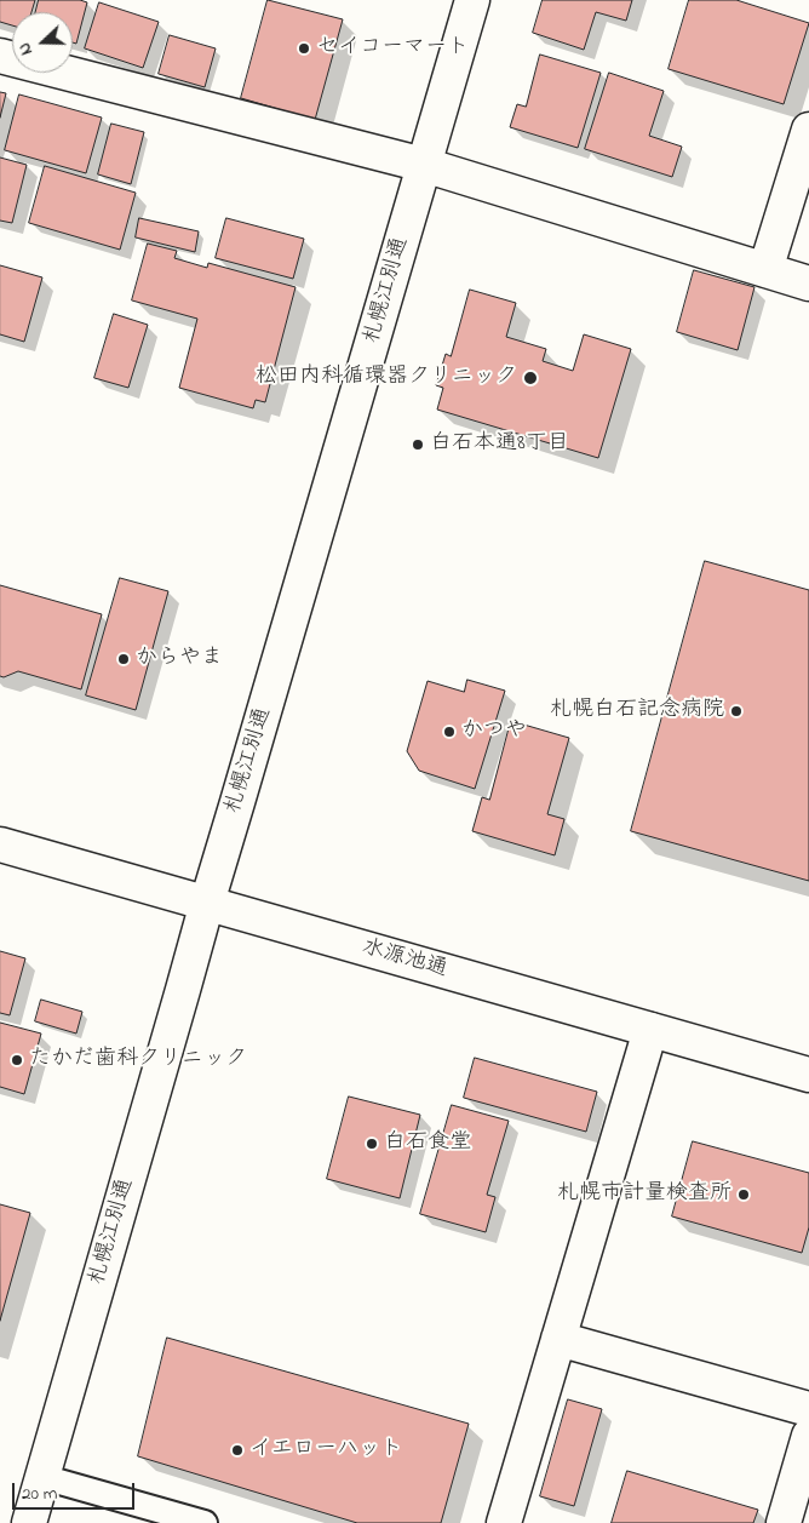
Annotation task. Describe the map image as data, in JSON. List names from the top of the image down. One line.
{"streets":{"main road":["札幌江別通","水源池通"]},"crossings":[["札幌江別通","水源池通"]],"places":["セイコーマート","松田内科循環器クリニック","白石本通8丁目","からやま","札幌白石記念病院","かつや","たかだ歯科クリニック","白石食堂","札幌市計量検査所","イエローハット"],"scale_bar":"20 m","north":"left"}
